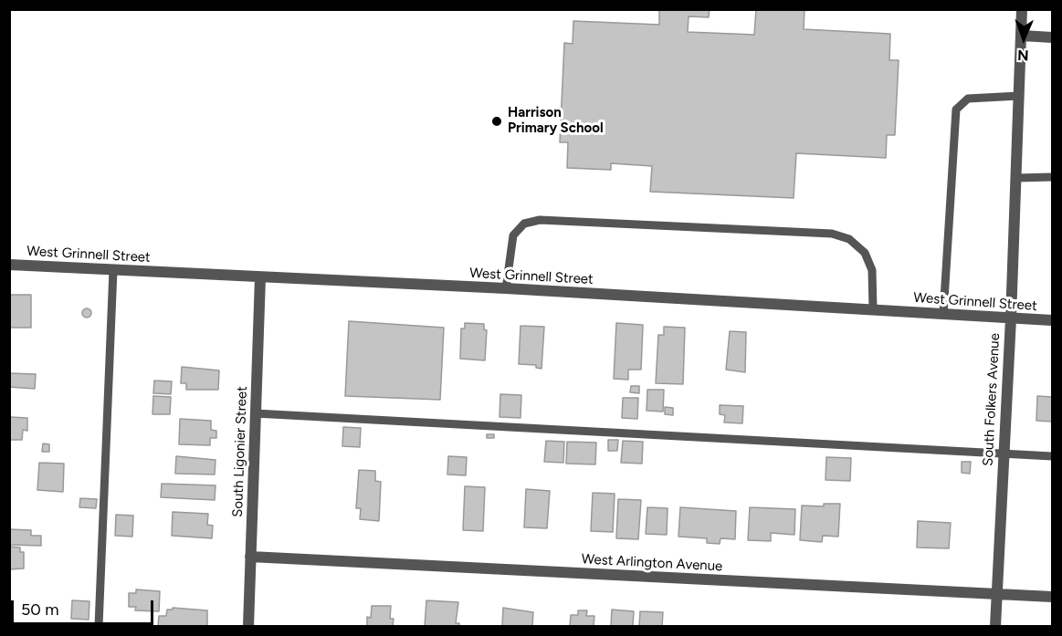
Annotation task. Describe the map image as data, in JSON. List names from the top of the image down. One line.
{"streets":{"street":["West Grinnell Street","South Folkers Avenue","South Ligonier Street","West Arlington Avenue"]},"crossings":[["West Grinnell Street","South Folkers Avenue"],["West Grinnell Street","South Ligonier Street"],["South Folkers Avenue","West Arlington Avenue"],["South Ligonier Street","West Arlington Avenue"]],"places":["Harrison Primary School"],"scale_bar":"50 m","north":"bottom"}
